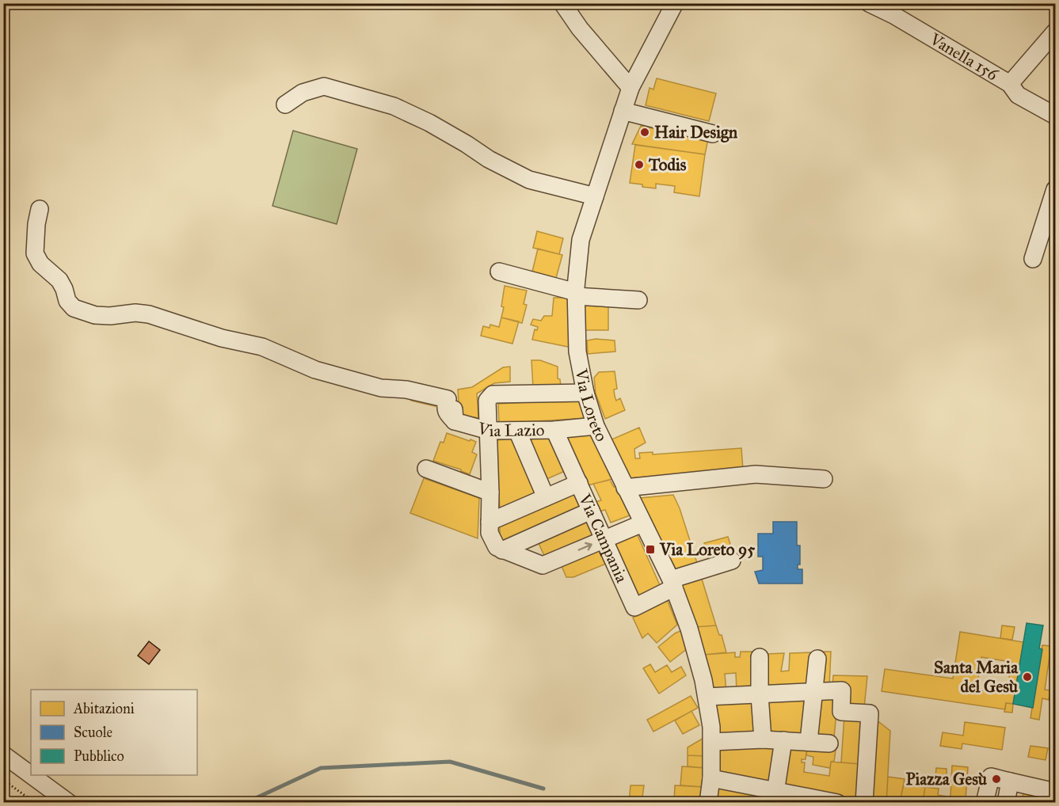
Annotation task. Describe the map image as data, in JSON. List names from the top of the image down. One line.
{"streets":{"street":["Vanella 156","Via Loreto","Via Lazio","Via Campania"]},"crossings":[["Via Loreto","Via Lazio"],["Via Loreto","Via Campania"],["Via Lazio","Via Campania"]],"places":{"other":["Hair Design","Todis","Santa Maria del Gesù","Piazza Gesù"],"transit":["Via Loreto 95"]},"legend":["Abitazioni","Scuole","Pubblico"]}
